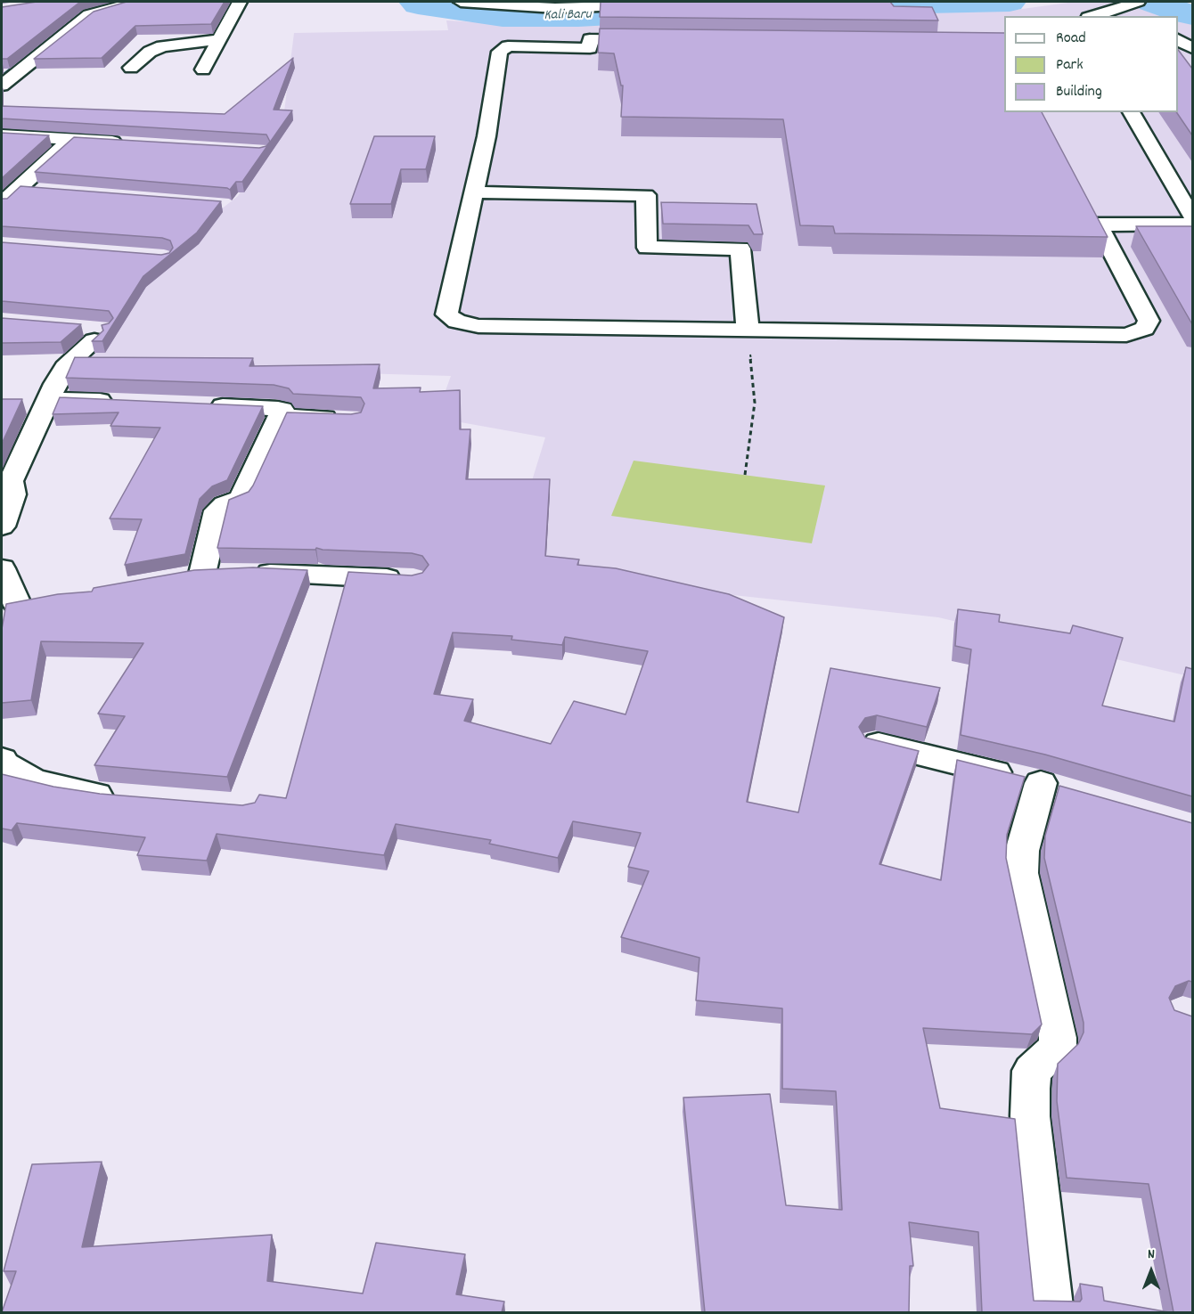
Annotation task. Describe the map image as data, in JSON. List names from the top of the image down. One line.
{"water":["Kali Baru"],"legend":["Road","Park","Building"],"north":"top"}
